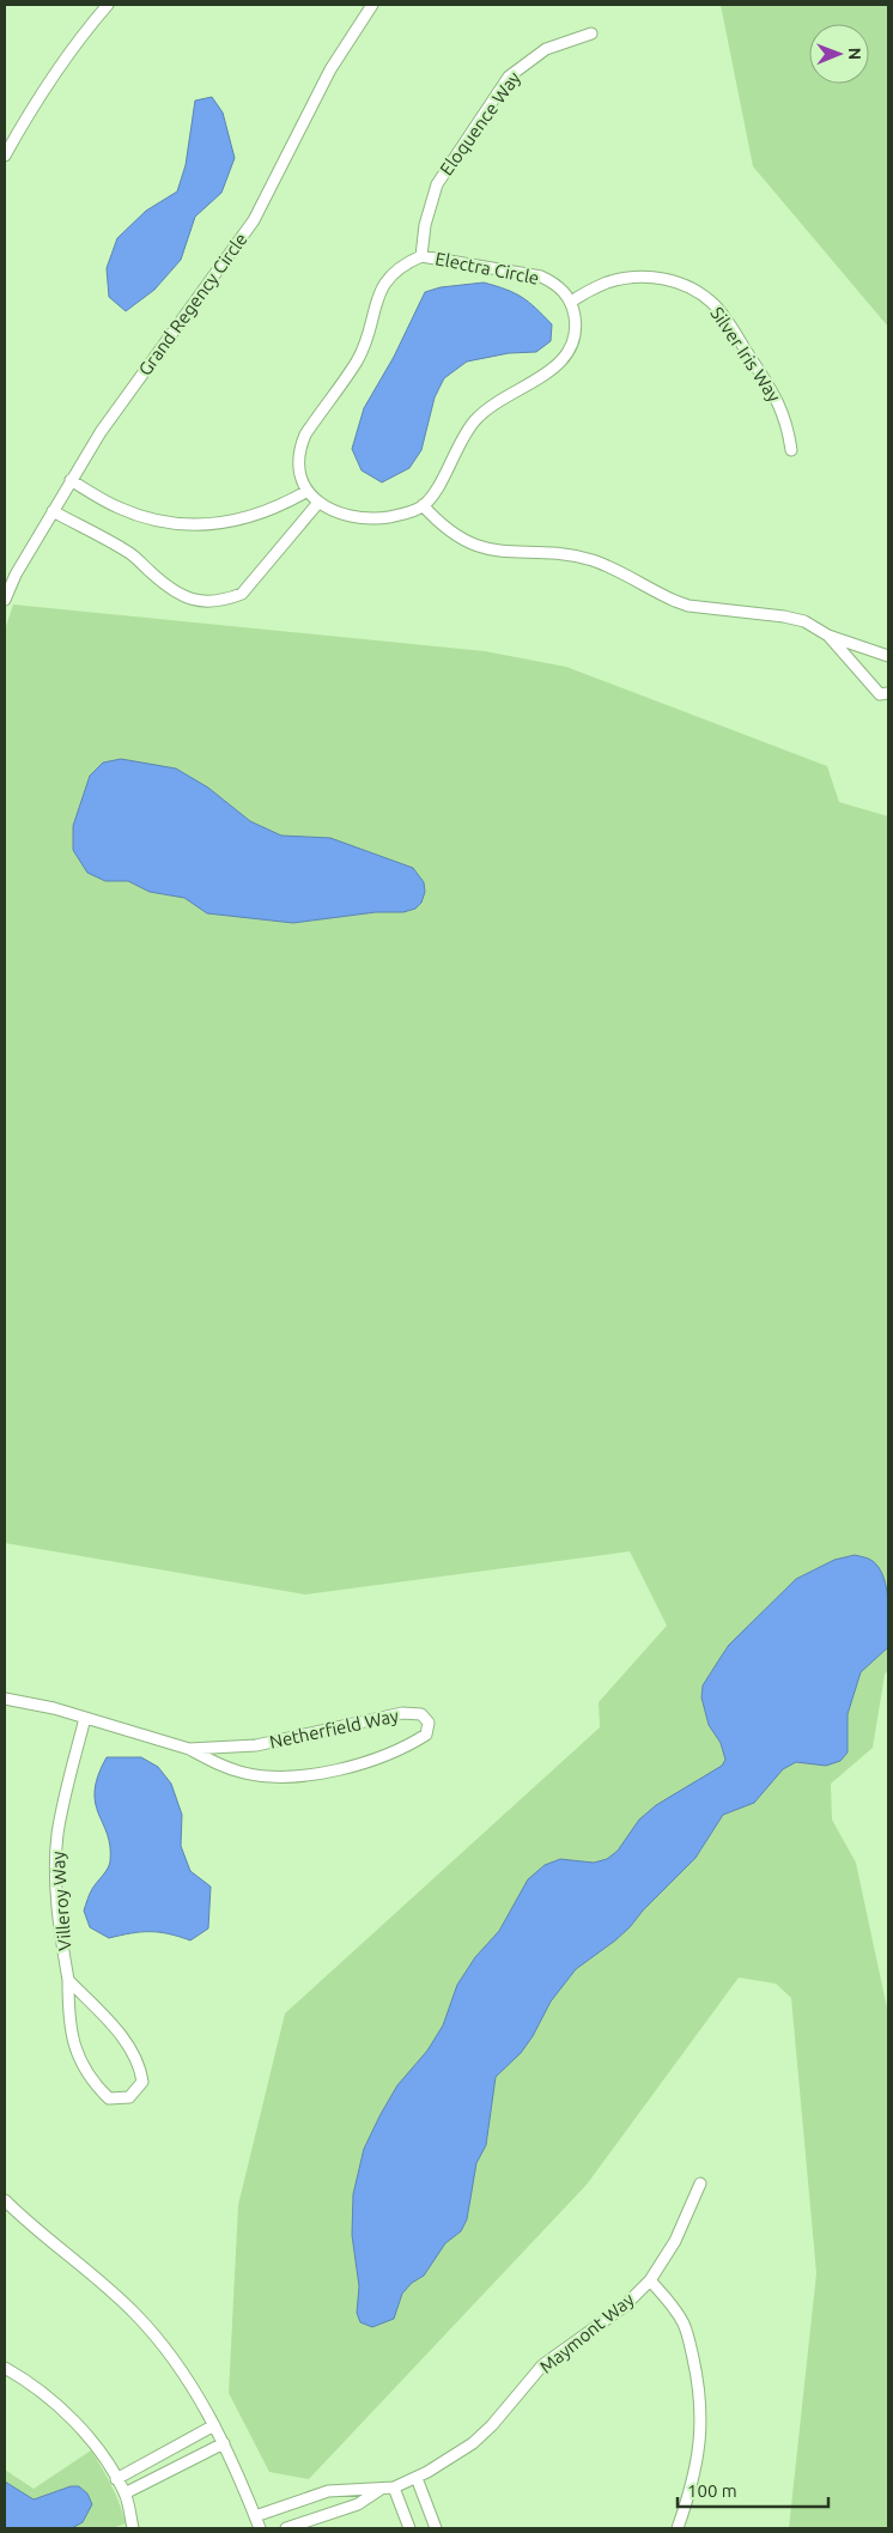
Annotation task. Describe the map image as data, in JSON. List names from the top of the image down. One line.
{"streets":{"street":["Eloquence Way","Electra Circle","Grand Regency Circle","Silver Iris Way","Netherfield Way","Villeroy Way","Maymont Way"]},"crossings":[["Eloquence Way","Electra Circle"],["Electra Circle","Silver Iris Way"],["Netherfield Way","Villeroy Way"]],"scale_bar":"100 m","north":"right"}
